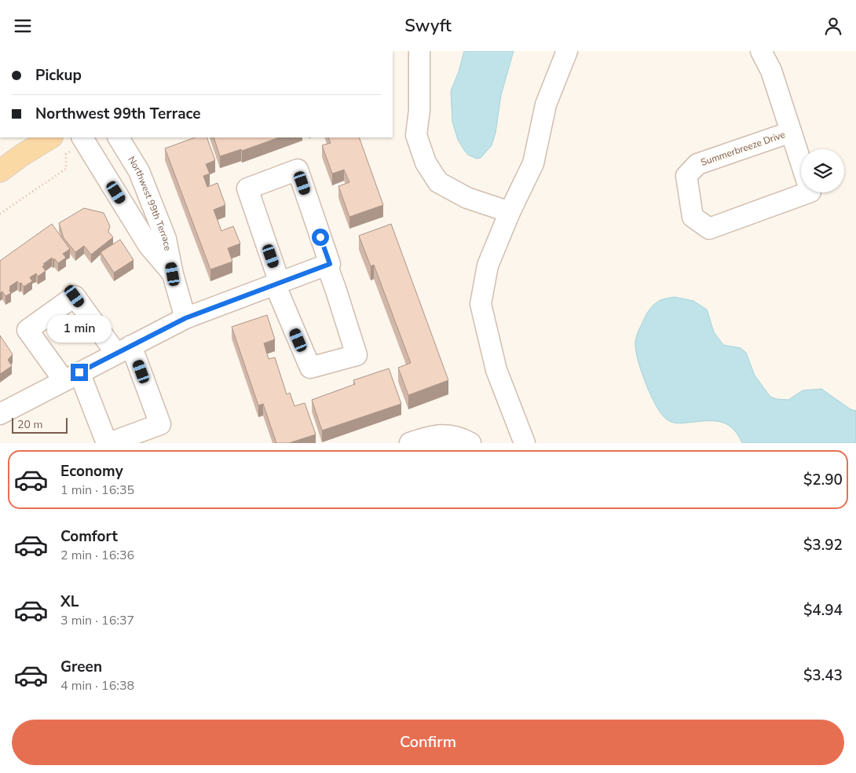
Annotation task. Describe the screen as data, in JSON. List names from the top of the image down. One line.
{"streets":{"street":["Summerbreeze Drive","Northwest 99th Terrace"]},"scale_bar":"20 m","page":{"header":"Swyft","banner":["Pickup","Northwest 99th Terrace"],"bubble":"1 min","scale":"20 m","list":[{"name":"Economy","note":"1 min · 16:35","value":"$2.90"},{"name":"Comfort","note":"2 min · 16:36","value":"$3.92"},{"name":"XL","note":"3 min · 16:37","value":"$4.94"},{"name":"Green","note":"4 min · 16:38","value":"$3.43"}],"buttons":"Confirm"}}
